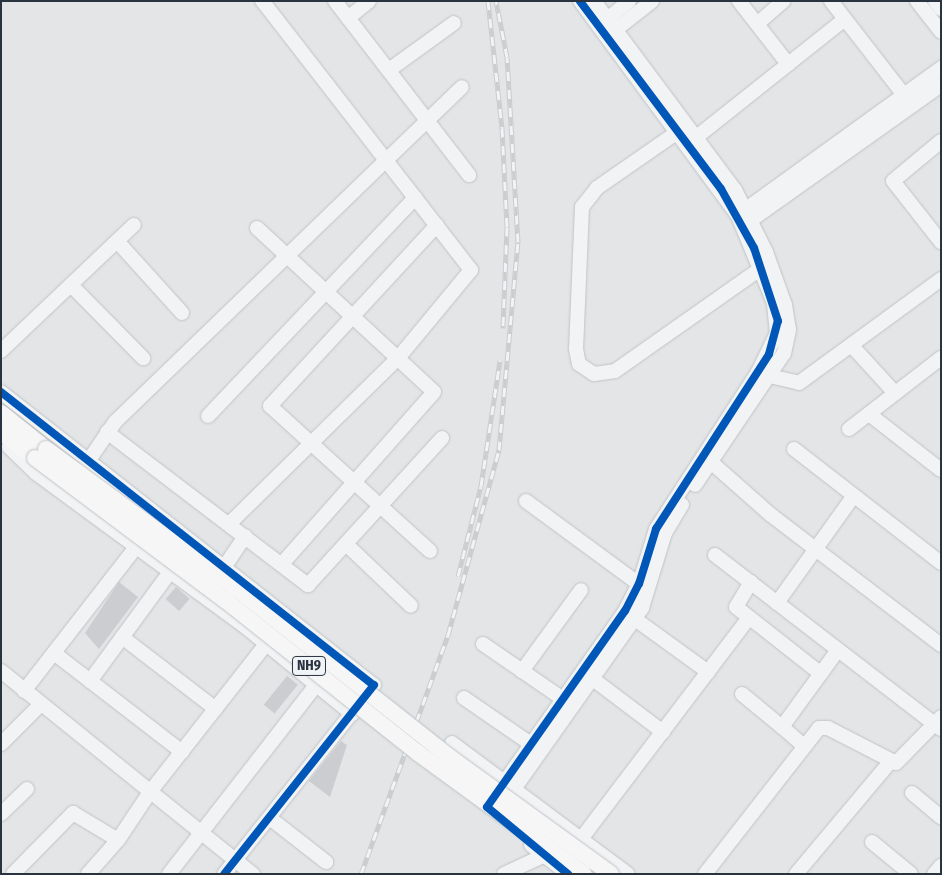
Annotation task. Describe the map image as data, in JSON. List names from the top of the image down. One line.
{"streets":{"main road":["NH9"]}}
